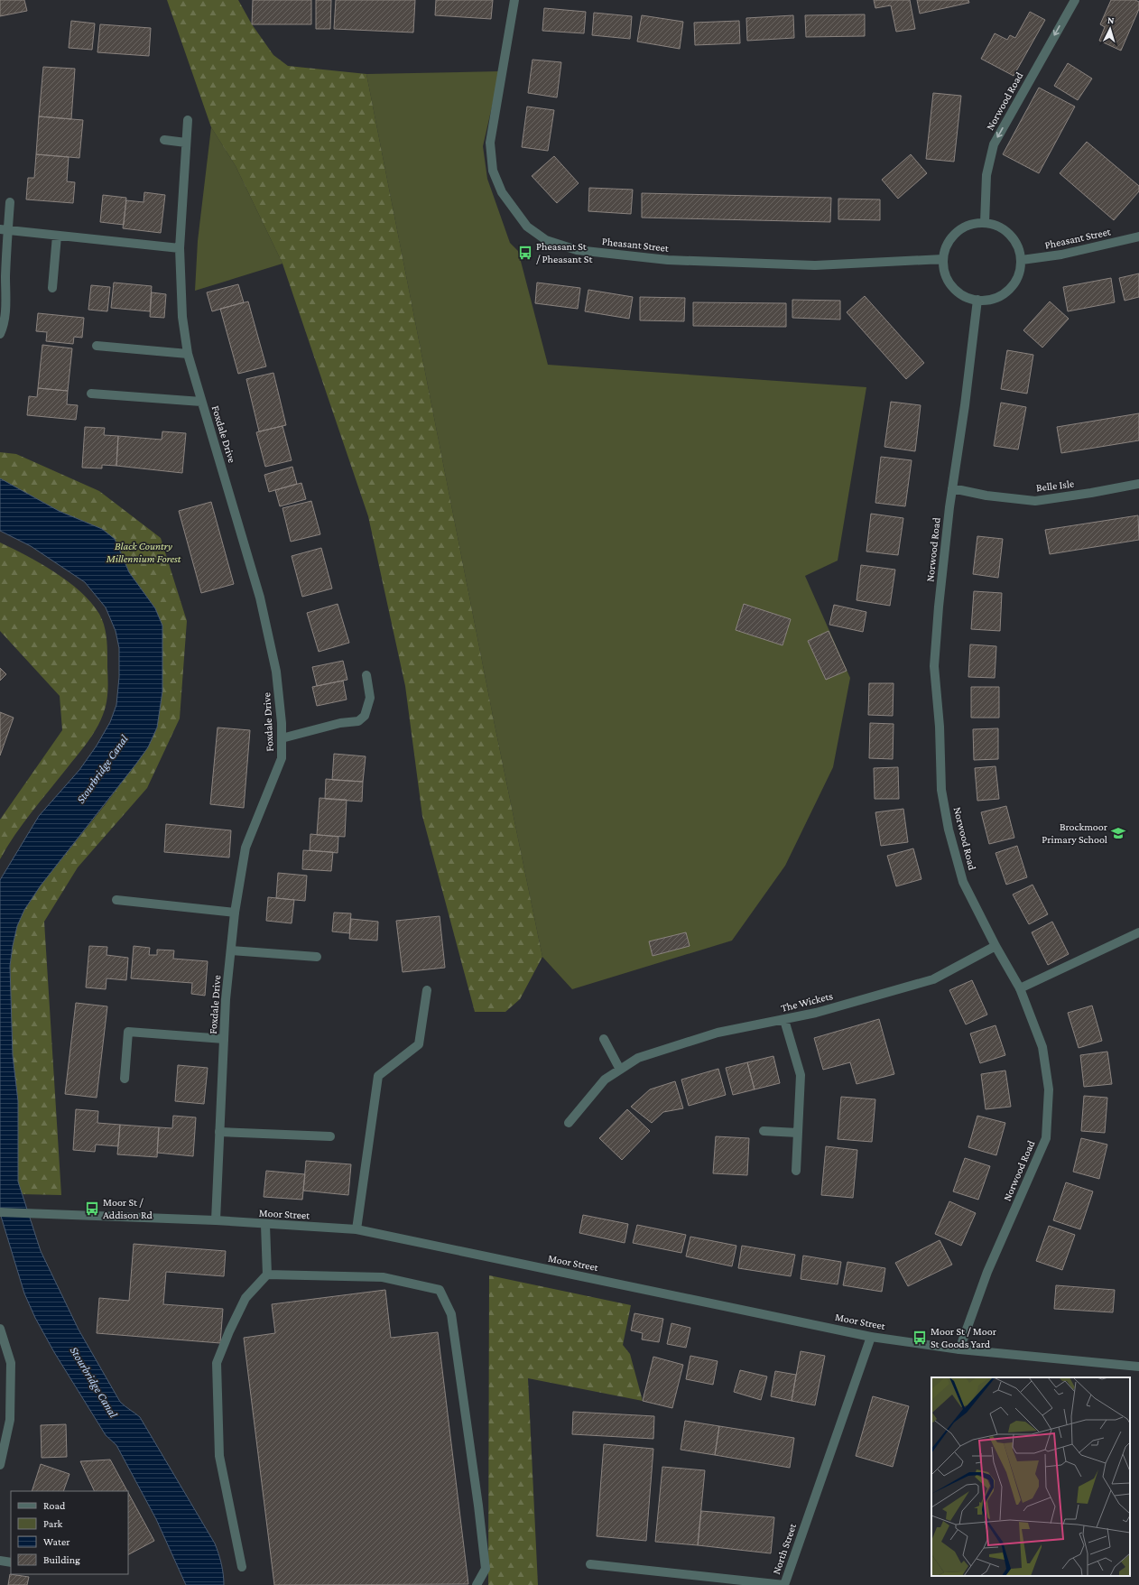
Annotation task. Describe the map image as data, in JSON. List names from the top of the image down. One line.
{"streets":{"street":["Norwood Road","Pheasant Street","Foxdale Drive","Belle Isle","The Wickets","Moor Street","North Street"]},"crossings":[["Norwood Road","Pheasant Street"],["Norwood Road","Belle Isle"],["Norwood Road","The Wickets"],["Norwood Road","Moor Street"],["Foxdale Drive","Moor Street"],["Moor Street","North Street"]],"water":["Stourbridge Canal"],"parks":["Black Country Millennium Forest"],"places":{"bus stop":["Pheasant St / Pheasant St","Moor St / Addison Rd","Moor St / Moor St Goods Yard"],"school or university":["Brockmoor Primary School"]},"legend":["Road","Park","Water","Building"],"north":"top"}
